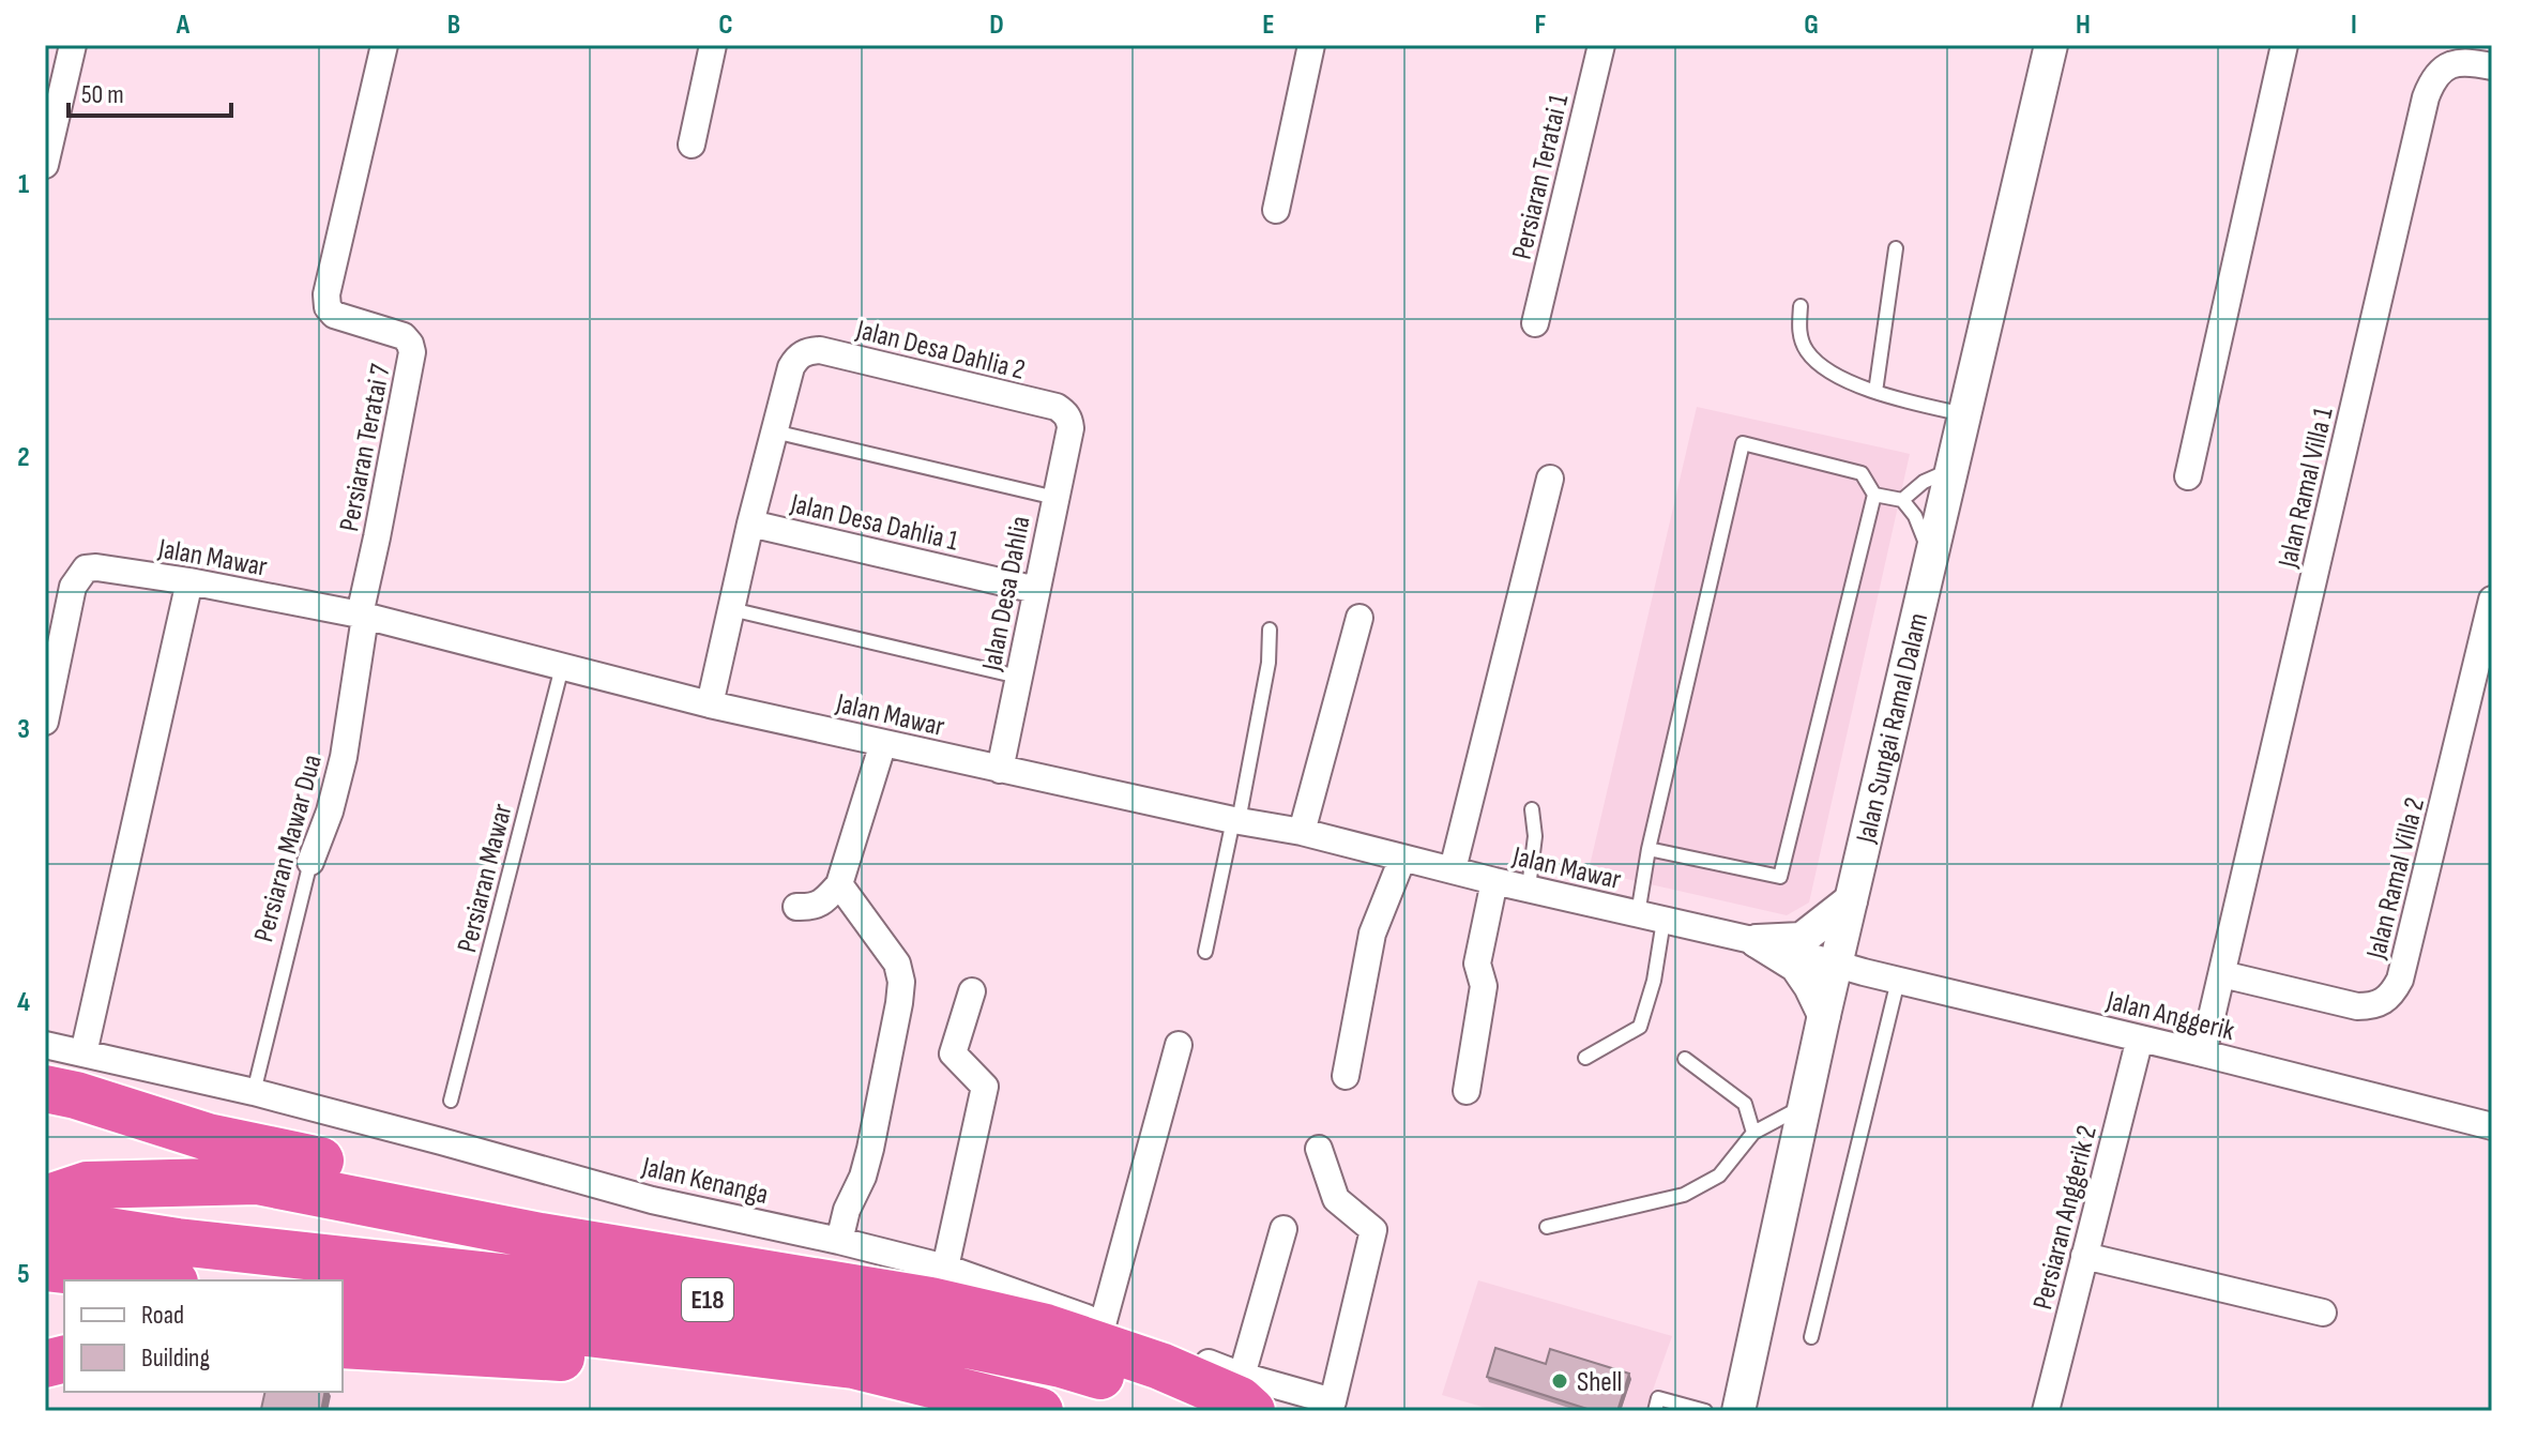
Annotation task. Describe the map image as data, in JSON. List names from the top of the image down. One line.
{"streets":{"highway":["E18"],"street":["Persiaran Teratai 1","Jalan Desa Dahlia 2","Persiaran Teratai 7","Jalan Ramal Villa 1","Jalan Desa Dahlia 1","Jalan Mawar","Jalan Desa Dahlia","Jalan Sungai Ramal Dalam","Persiaran Mawar Dua","Jalan Ramal Villa 2","Jalan Anggerik","Jalan Kenanga","Persiaran Anggerik 2"],"lane":["Persiaran Mawar"]},"crossings":[["Jalan Desa Dahlia 2","Jalan Desa Dahlia"],["Persiaran Teratai 7","Jalan Mawar"],["Persiaran Teratai 7","Persiaran Mawar Dua"],["Jalan Ramal Villa 1","Jalan Ramal Villa 2"],["Jalan Desa Dahlia 1","Jalan Desa Dahlia"],["Jalan Mawar","Jalan Desa Dahlia"],["Jalan Mawar","Jalan Sungai Ramal Dalam"],["Jalan Mawar","Persiaran Mawar Dua"],["Jalan Mawar","Persiaran Mawar"],["Jalan Mawar","Jalan Anggerik"],["Jalan Sungai Ramal Dalam","Jalan Anggerik"],["Persiaran Mawar Dua","Jalan Kenanga"],["Jalan Anggerik","Persiaran Anggerik 2"],["Jalan Kenanga","E18"]],"places":["Shell"],"legend":["Road","Building"],"scale_bar":"50 m","grid":{"columns":["A","B","C","D","E","F","G","H","I"],"rows":["1","2","3","4","5"]}}
